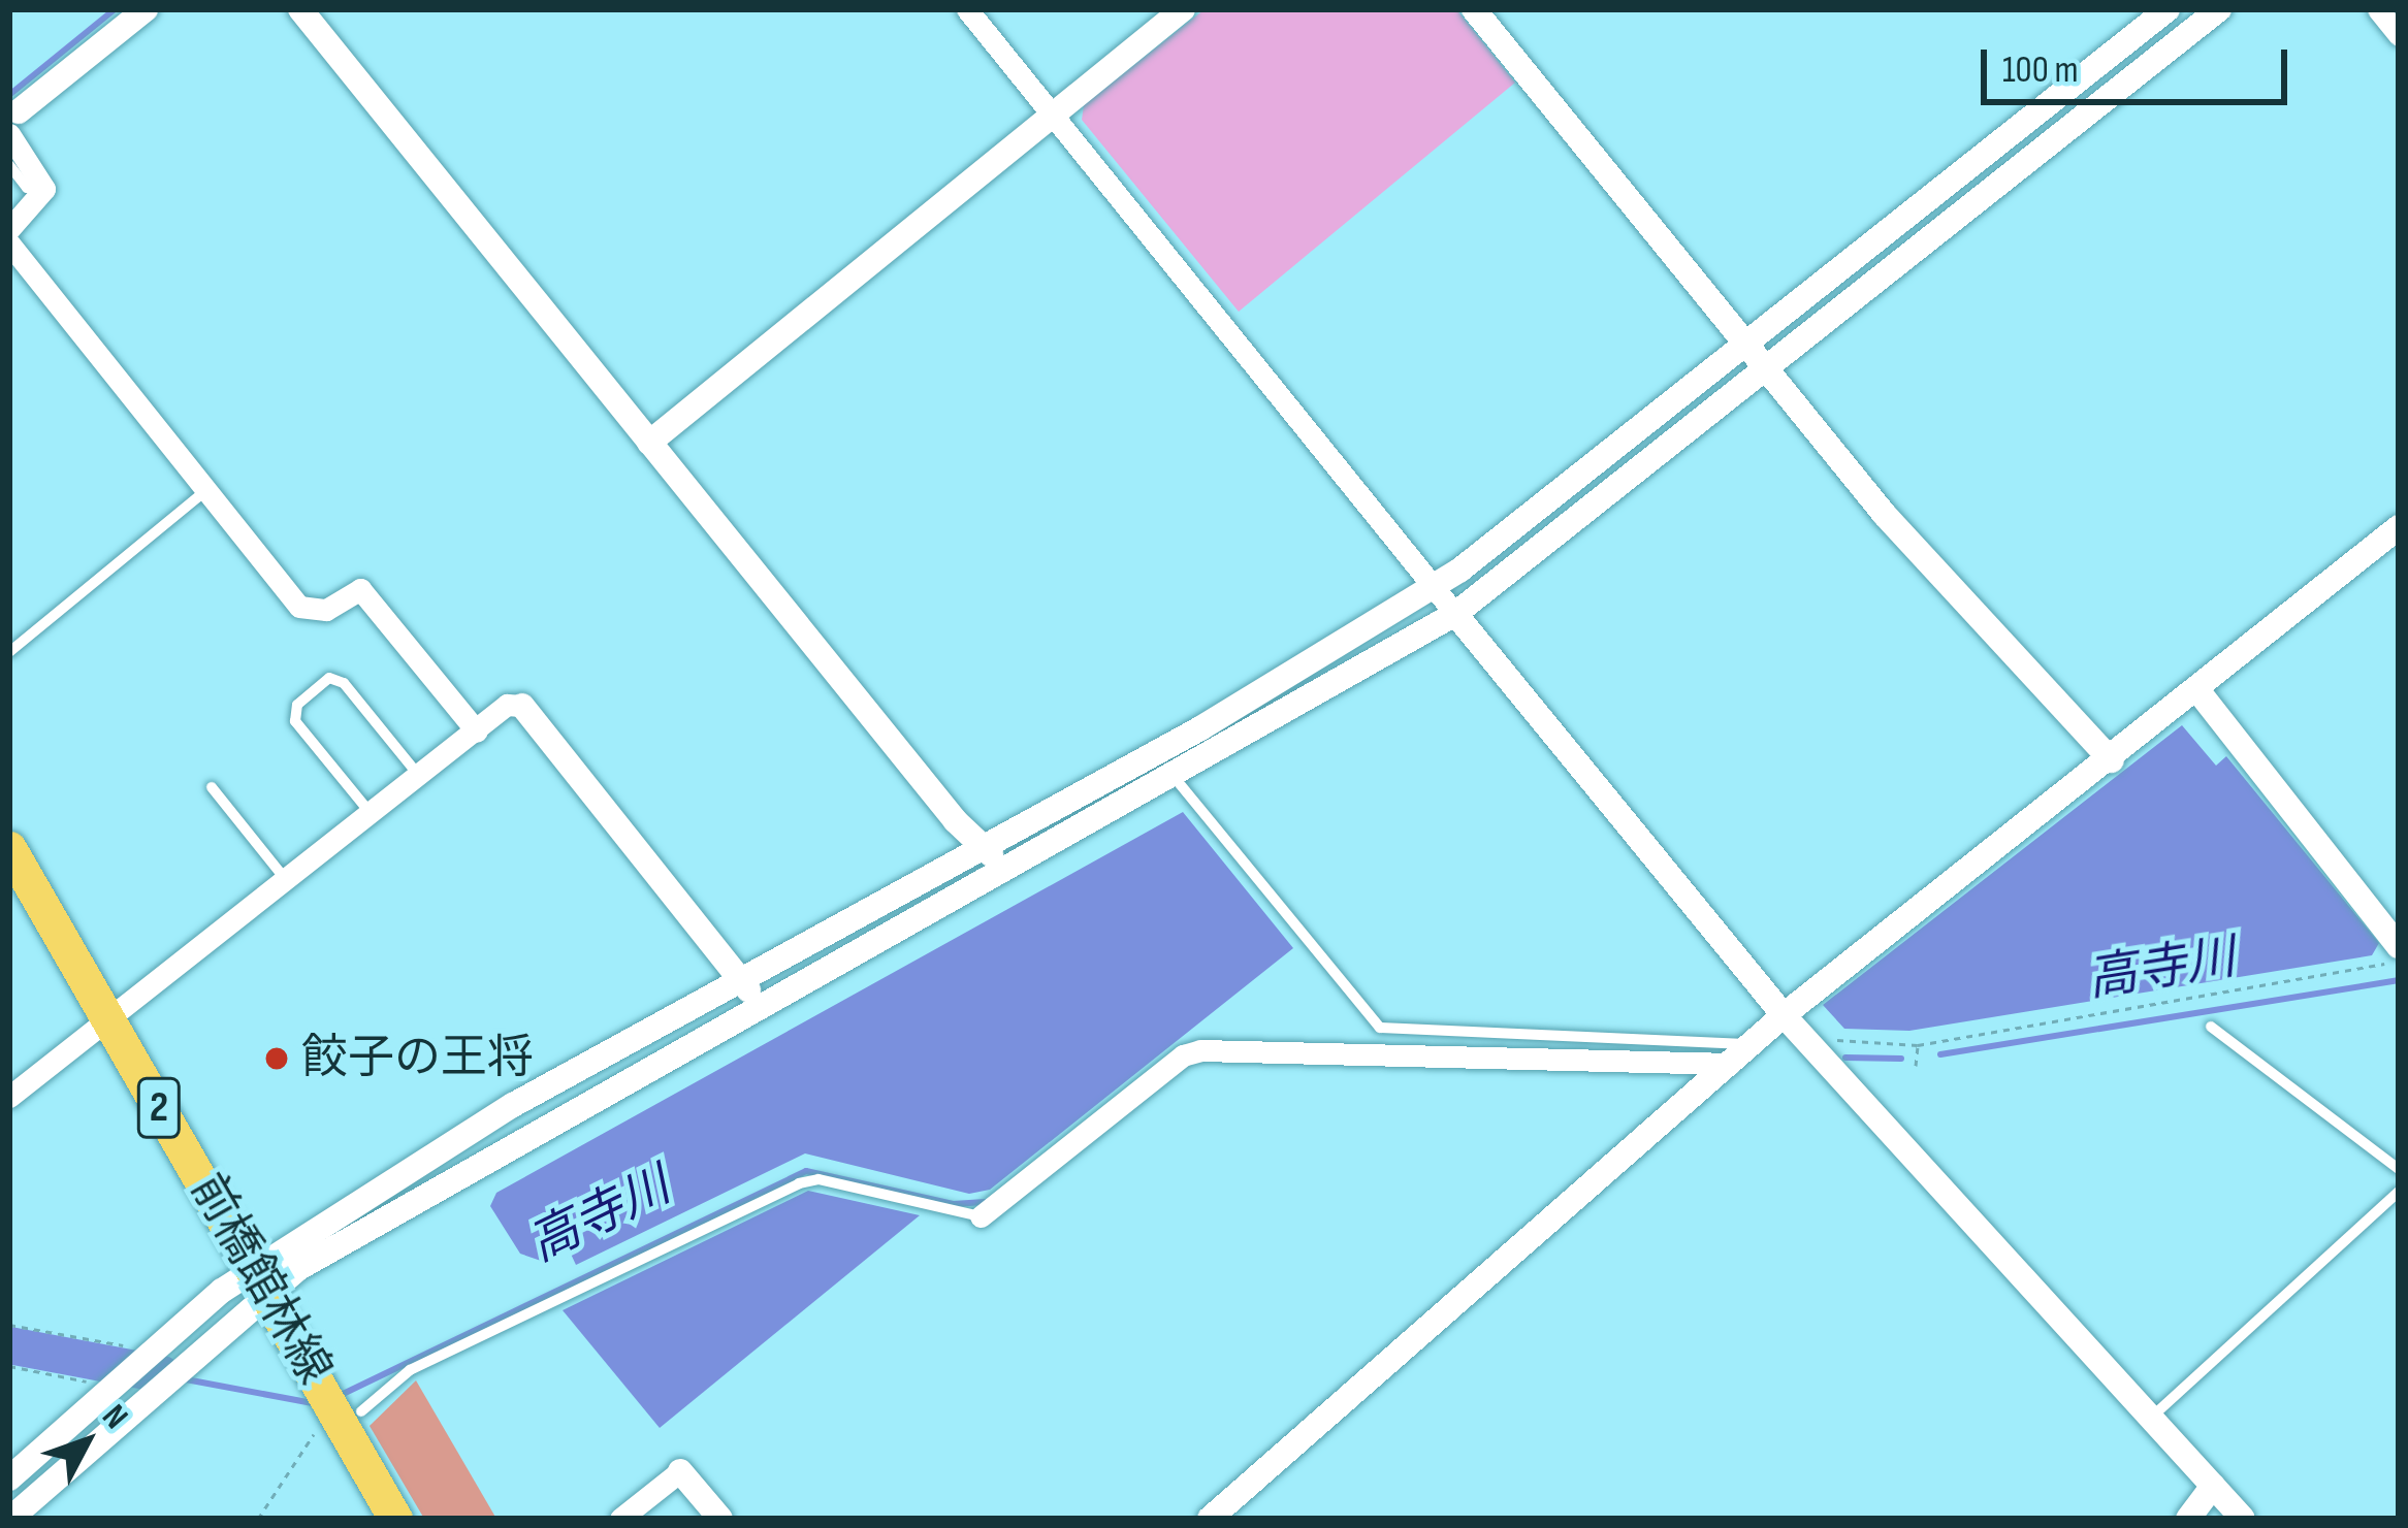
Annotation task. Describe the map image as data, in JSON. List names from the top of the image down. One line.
{"streets":{"main road":["2","前橋館林線"]},"water":["高寺川"],"places":["餃子の王将"],"scale_bar":"100 m","north":"top right"}
